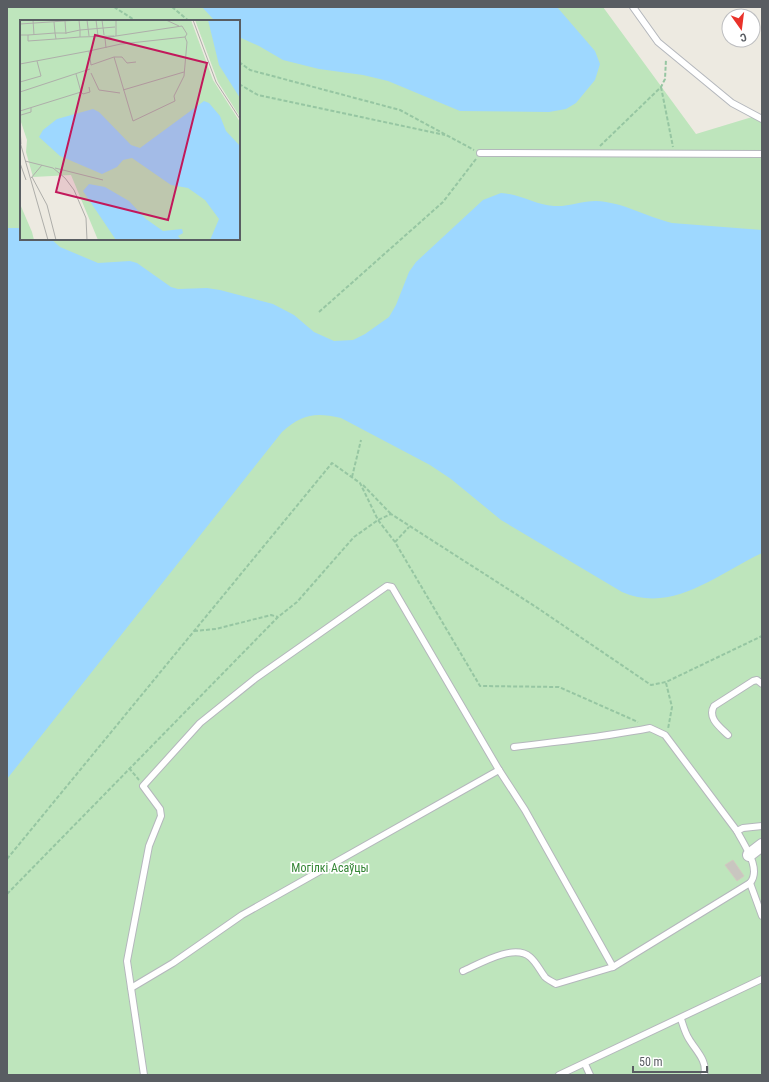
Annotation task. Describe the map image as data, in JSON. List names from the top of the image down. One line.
{"parks":["Могілкі Асаўцы"],"scale_bar":"50 m","north":"bottom"}
